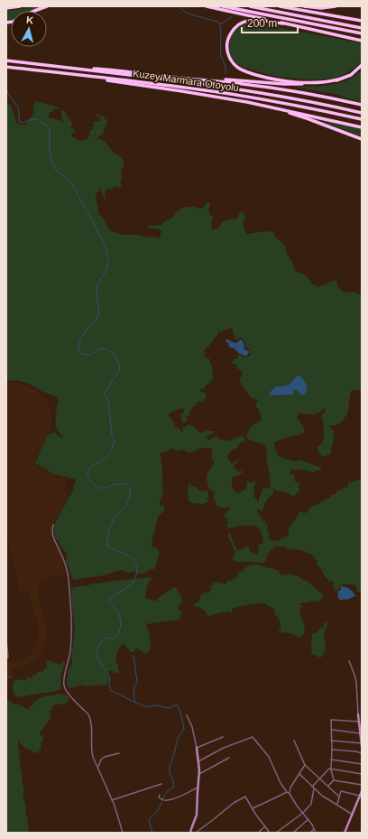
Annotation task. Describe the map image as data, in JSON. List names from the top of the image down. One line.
{"streets":{"highway":["Kuzey Marmara Otoyolu"]},"scale_bar":"200 m","north":"top"}
